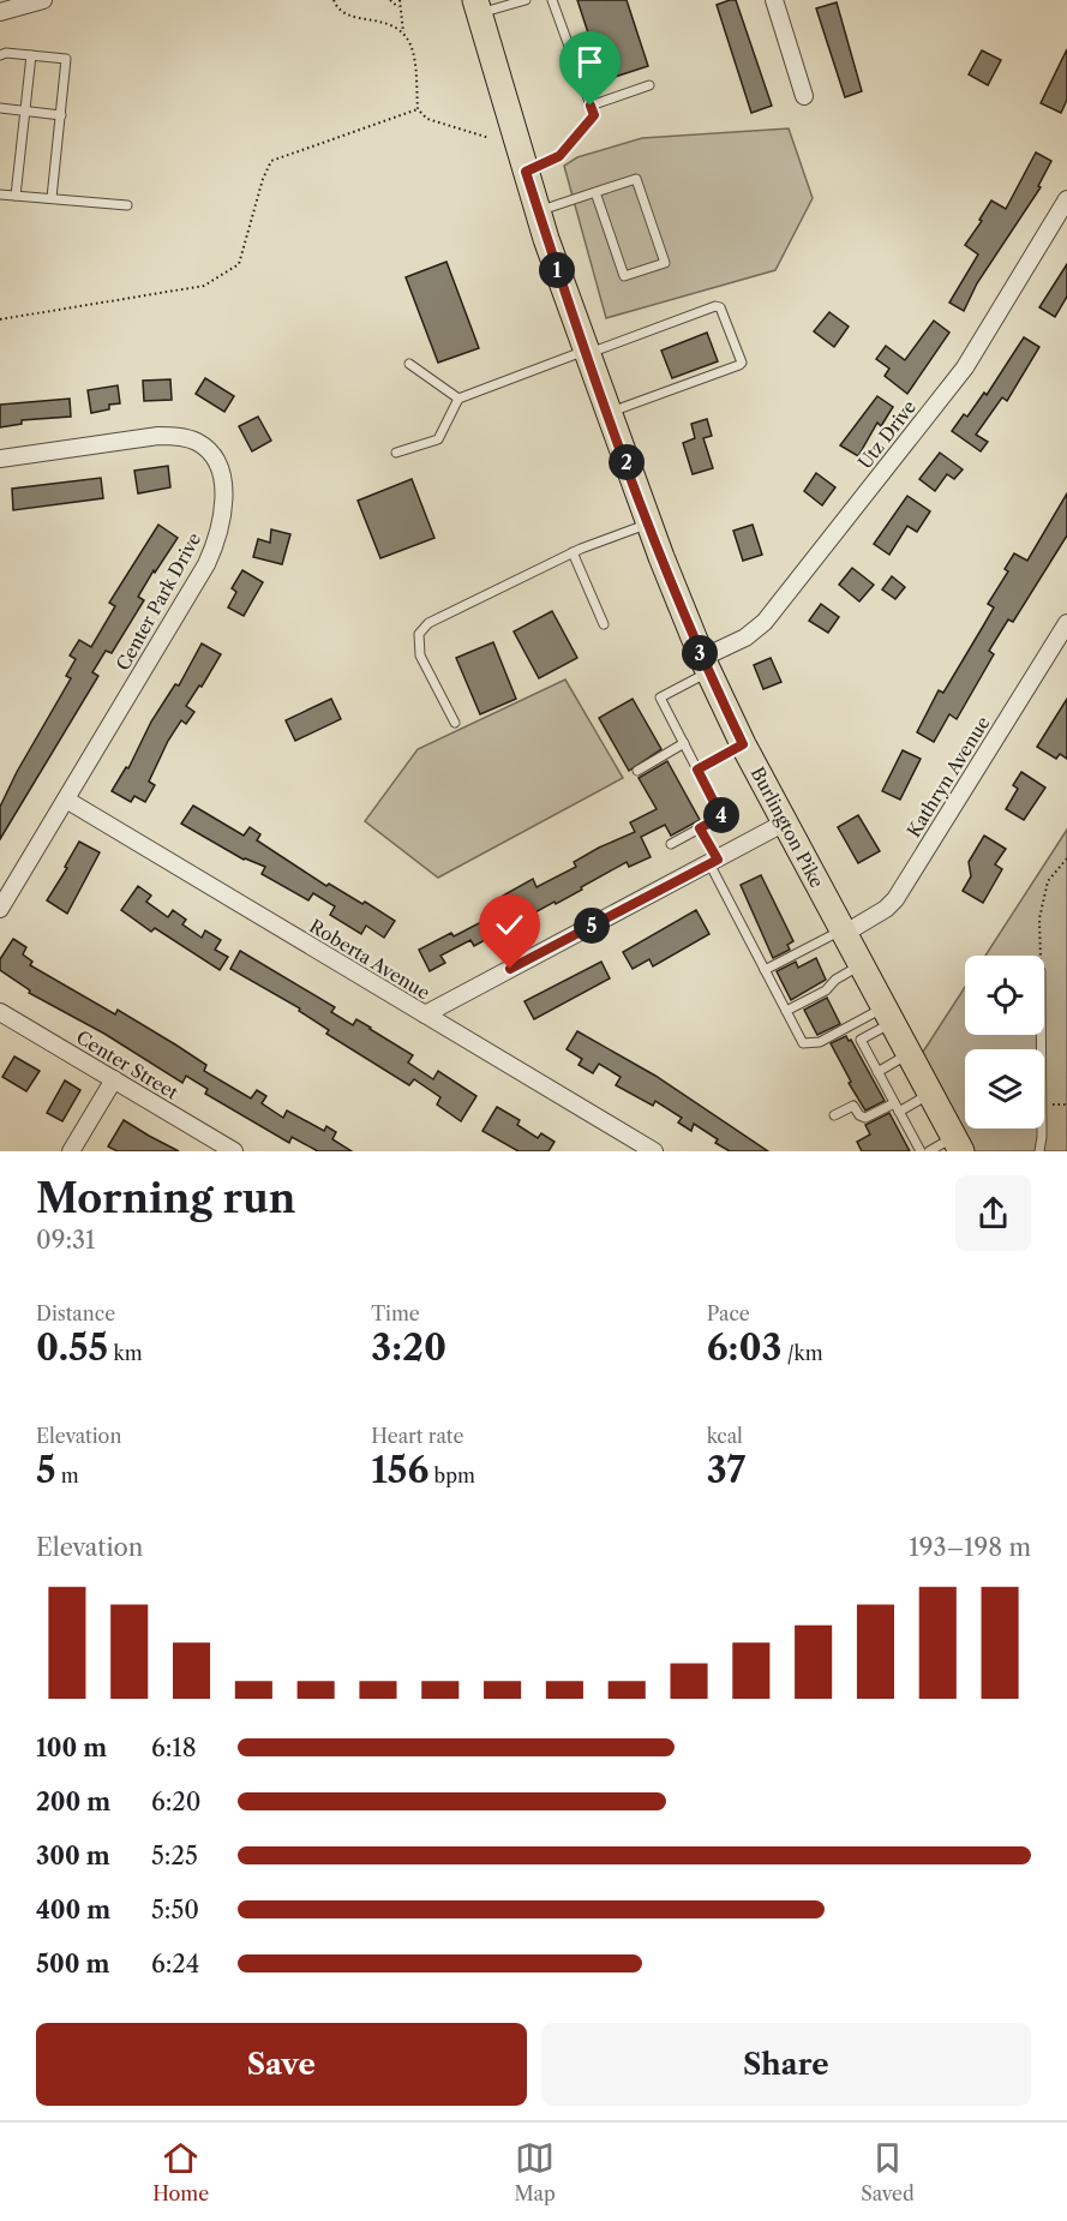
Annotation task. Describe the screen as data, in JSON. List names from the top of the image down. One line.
{"streets":{"main road":["Burlington Pike"],"street":["Utz Drive","Center Park Drive","Kathryn Avenue","Roberta Avenue","Center Street"]},"crossings":[["Utz Drive","Burlington Pike"],["Center Park Drive","Roberta Avenue"],["Kathryn Avenue","Burlington Pike"]],"page":{"pins":["1","2","3","4","5"],"heading":["Morning run","09:31"],"stats":[["Distance","0.55 km"],["Time","3:20"],["Pace","6:03 /km"],["Elevation","5 m"],["Heart rate","156 bpm"],["kcal","37"]],"chart":["Elevation","193–198 m"],"list":[{"name":"100 m","note":"6:18"},{"name":"200 m","note":"6:20"},{"name":"300 m","note":"5:25"},{"name":"400 m","note":"5:50"},{"name":"500 m","note":"6:24"}],"buttons":["Save","Share"],"tabs":["Home","Map","Saved"]}}
